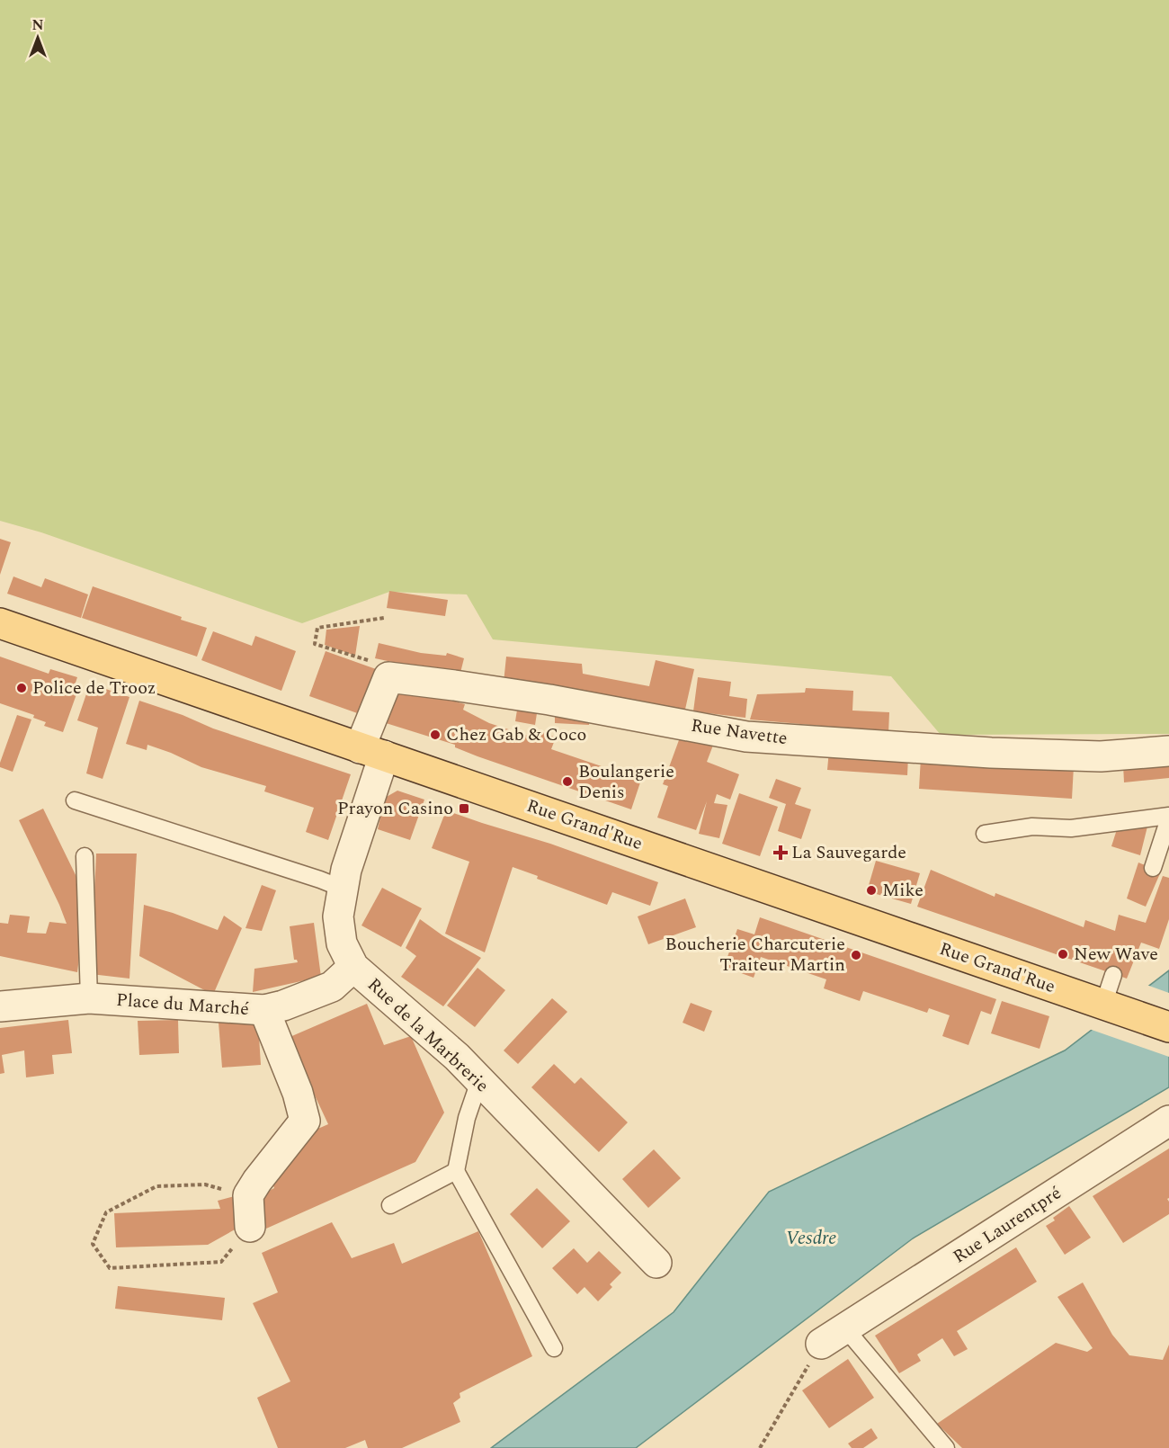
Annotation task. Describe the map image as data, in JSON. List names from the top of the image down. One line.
{"streets":{"main road":["Rue Grand'Rue"],"street":["Rue Navette","Place du Marché","Rue de la Marbrerie","Rue Laurentpré"]},"crossings":[["Rue Grand'Rue","Rue de la Marbrerie"],["Place du Marché","Rue de la Marbrerie"]],"water":["Vesdre"],"places":{"other":["Police de Trooz","Chez Gab & Coco","Boulangerie Denis","Mike","New Wave","Boucherie Charcuterie Traiteur Martin"],"transit":["Prayon Casino"],"health":["La Sauvegarde"]},"north":"top"}
